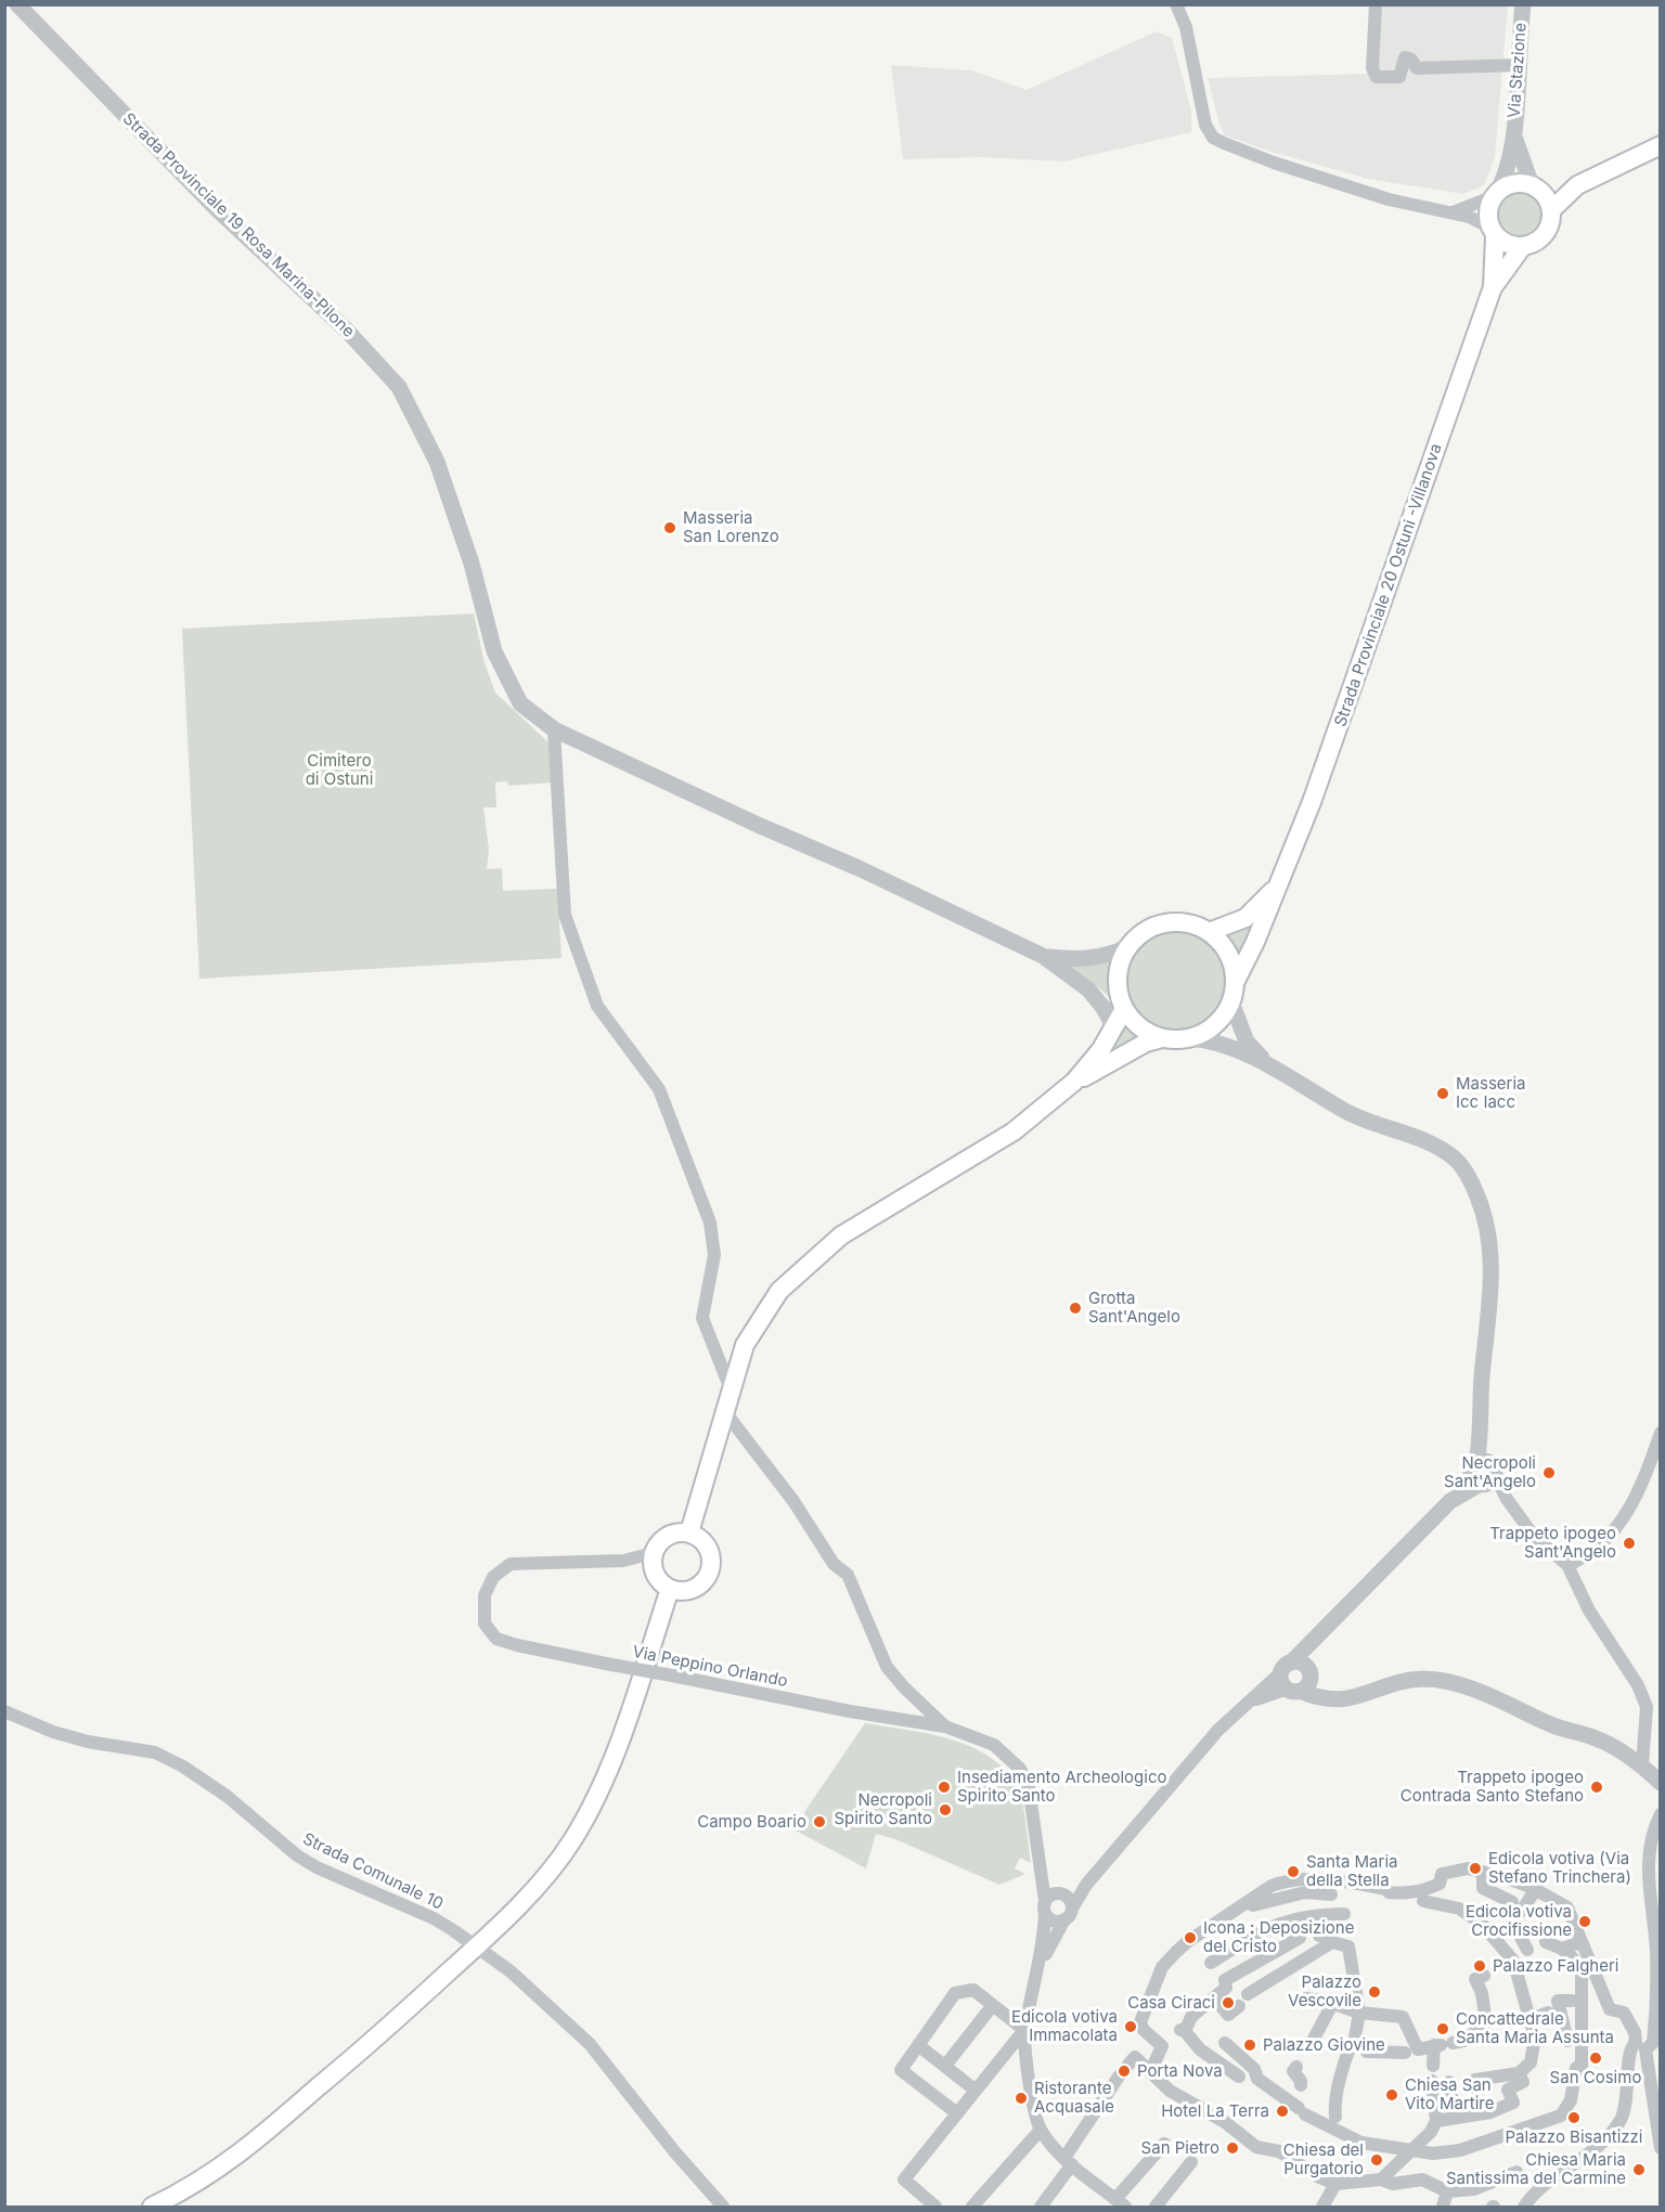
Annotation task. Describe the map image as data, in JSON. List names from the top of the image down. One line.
{"streets":{"main road":["Strada Provinciale 20 Ostuni -Villanova"],"street":["Via Stazione","Strada Provinciale 19 Rosa Marina-Pilone","Via Peppino Orlando","Strada Comunale 10"]},"crossings":[["Via Stazione","Strada Provinciale 20 Ostuni -Villanova"]],"parks":["Cimitero di Ostuni"],"places":["Masseria San Lorenzo","Masseria Icc Iacc","Grotta Sant'Angelo","Necropoli Sant'Angelo","Trappeto ipogeo Sant'Angelo","Insediamento Archeologico Spirito Santo","Trappeto ipogeo Contrada Santo Stefano","Necropoli Spirito Santo","Campo Boario","Edicola votiva (Via Stefano Trinchera)","Santa Maria della Stella","Edicola votiva Crocifissione","Icona : Deposizione del Cristo","Palazzo Falgheri","Palazzo Vescovile","Casa Ciraci","Edicola votiva Immacolata","Concattedrale Santa Maria Assunta","Palazzo Giovine","San Cosimo","Porta Nova","Chiesa San Vito Martire","Ristorante Acquasale","Hotel La Terra","Palazzo Bisantizzi","San Pietro","Chiesa del Purgatorio","Chiesa Maria Santissima del Carmine"]}
